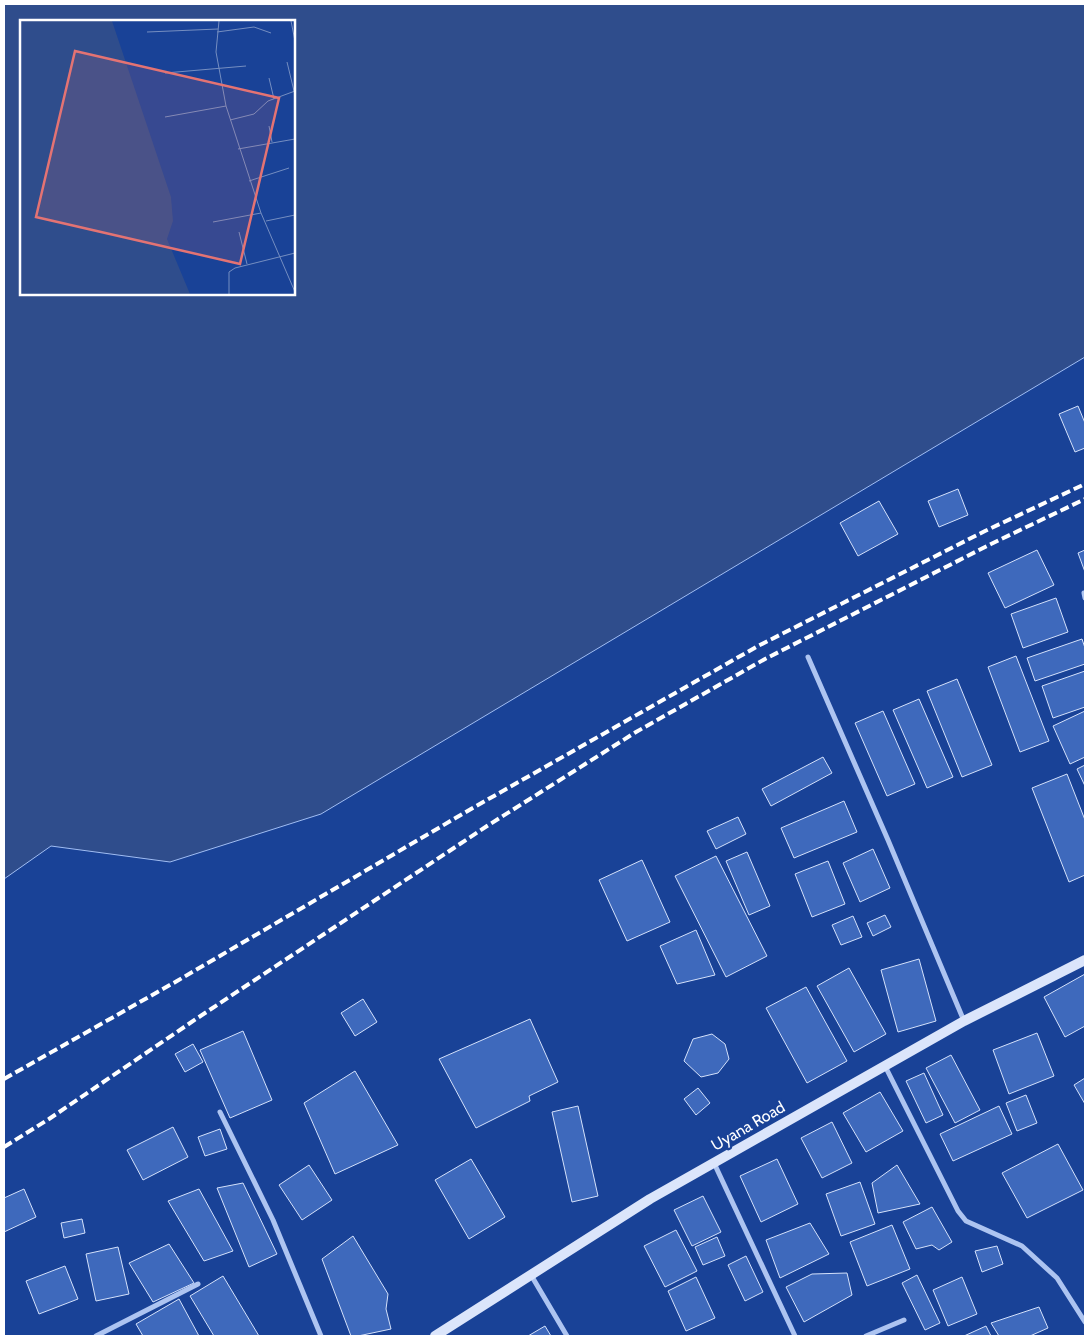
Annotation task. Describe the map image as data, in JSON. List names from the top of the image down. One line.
{"streets":{"street":["Uyana Road"]}}
